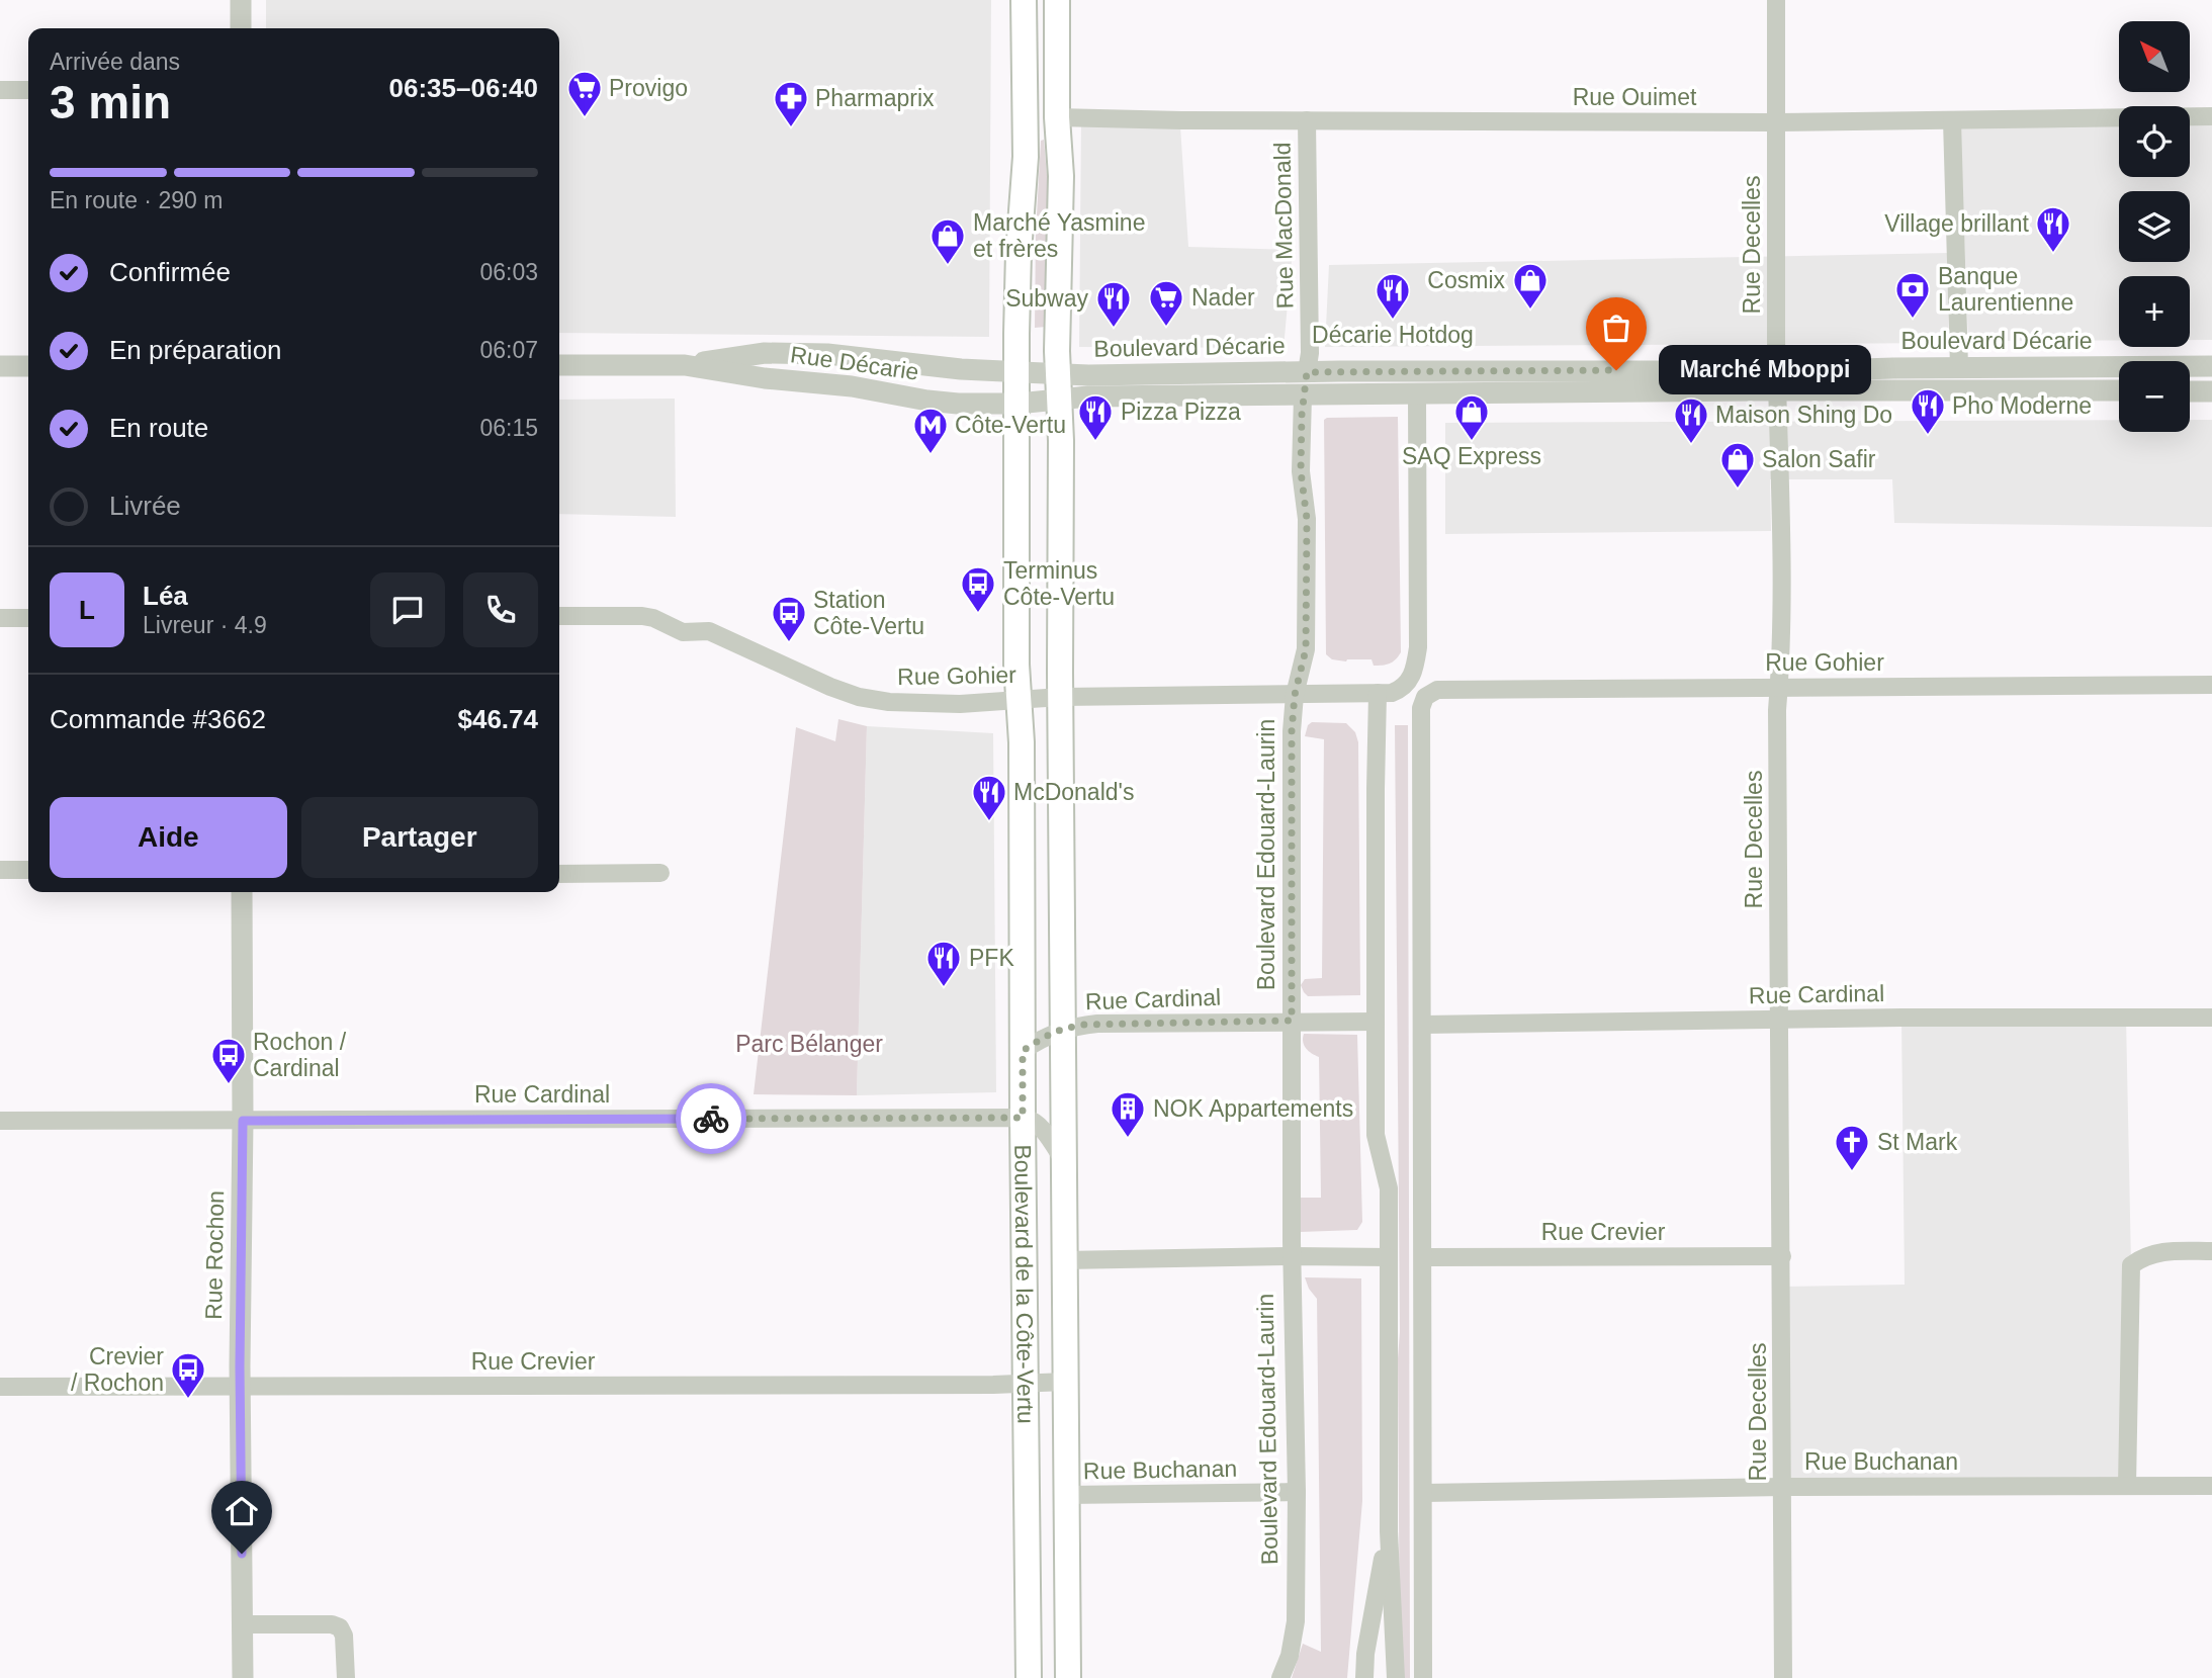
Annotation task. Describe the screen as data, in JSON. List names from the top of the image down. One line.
{"streets":{"main road":["Boulevard de la Côte-Vertu"],"street":["Rue Ouimet","Rue MacDonald","Rue Decelles","Boulevard Décarie","Rue Décarie","Rue Gohier","Boulevard Edouard-Laurin","Rue Cardinal","Rue Crevier","Rue Rochon","Rue Buchanan"]},"crossings":[["Rue Ouimet","Rue MacDonald"],["Rue Ouimet","Rue Decelles"],["Rue Ouimet","Boulevard de la Côte-Vertu"],["Rue MacDonald","Boulevard Décarie"],["Rue MacDonald","Boulevard Edouard-Laurin"],["Rue Decelles","Boulevard Décarie"],["Rue Decelles","Rue Gohier"],["Rue Decelles","Rue Cardinal"],["Rue Decelles","Rue Crevier"],["Rue Decelles","Rue Buchanan"],["Boulevard Décarie","Rue Décarie"],["Boulevard Décarie","Boulevard Edouard-Laurin"],["Boulevard Décarie","Boulevard de la Côte-Vertu"],["Rue Décarie","Boulevard de la Côte-Vertu"],["Rue Gohier","Boulevard Edouard-Laurin"],["Rue Gohier","Rue Cardinal"],["Rue Gohier","Boulevard de la Côte-Vertu"],["Boulevard Edouard-Laurin","Rue Cardinal"],["Boulevard Edouard-Laurin","Rue Buchanan"],["Rue Cardinal","Rue Rochon"],["Rue Cardinal","Boulevard de la Côte-Vertu"],["Rue Crevier","Rue Rochon"],["Rue Crevier","Boulevard de la Côte-Vertu"],["Boulevard de la Côte-Vertu","Rue Buchanan"]],"parks":["Parc Bélanger"],"places":{"supermarket":["Provigo","Nader"],"pharmacy":["Pharmaprix"],"restaurant":["Village brillant","Décarie Hotdog","Subway","Pho Moderne","Pizza Pizza","Maison Shing Do","McDonald's","PFK"],"shop":["Marché Yasmine et frères","Cosmix","SAQ Express","Salon Safir"],"bank":["Banque Laurentienne"],"other":["Marché Mboppi"],"metro station":["Côte-Vertu"],"bus stop":["Terminus Côte-Vertu","Station Côte-Vertu","Rochon / Cardinal","Crevier / Rochon"],"building":["NOK Appartements"],"church":["St Mark"]},"north":"top left","page":{"map_buttons":["+","−"],"heading":["3 min","Arrivée dans","06:35–06:40"],"panel":["Léa","Livreur · 4.9","Commande #3662","$46.74"],"bar":"En route · 290 m","list":[["Confirmée","06:03"],["En préparation","06:07"],["En route","06:15"],"Livrée"],"bubble":"Marché Mboppi","round":"L","buttons":["Aide","Partager"]}}
